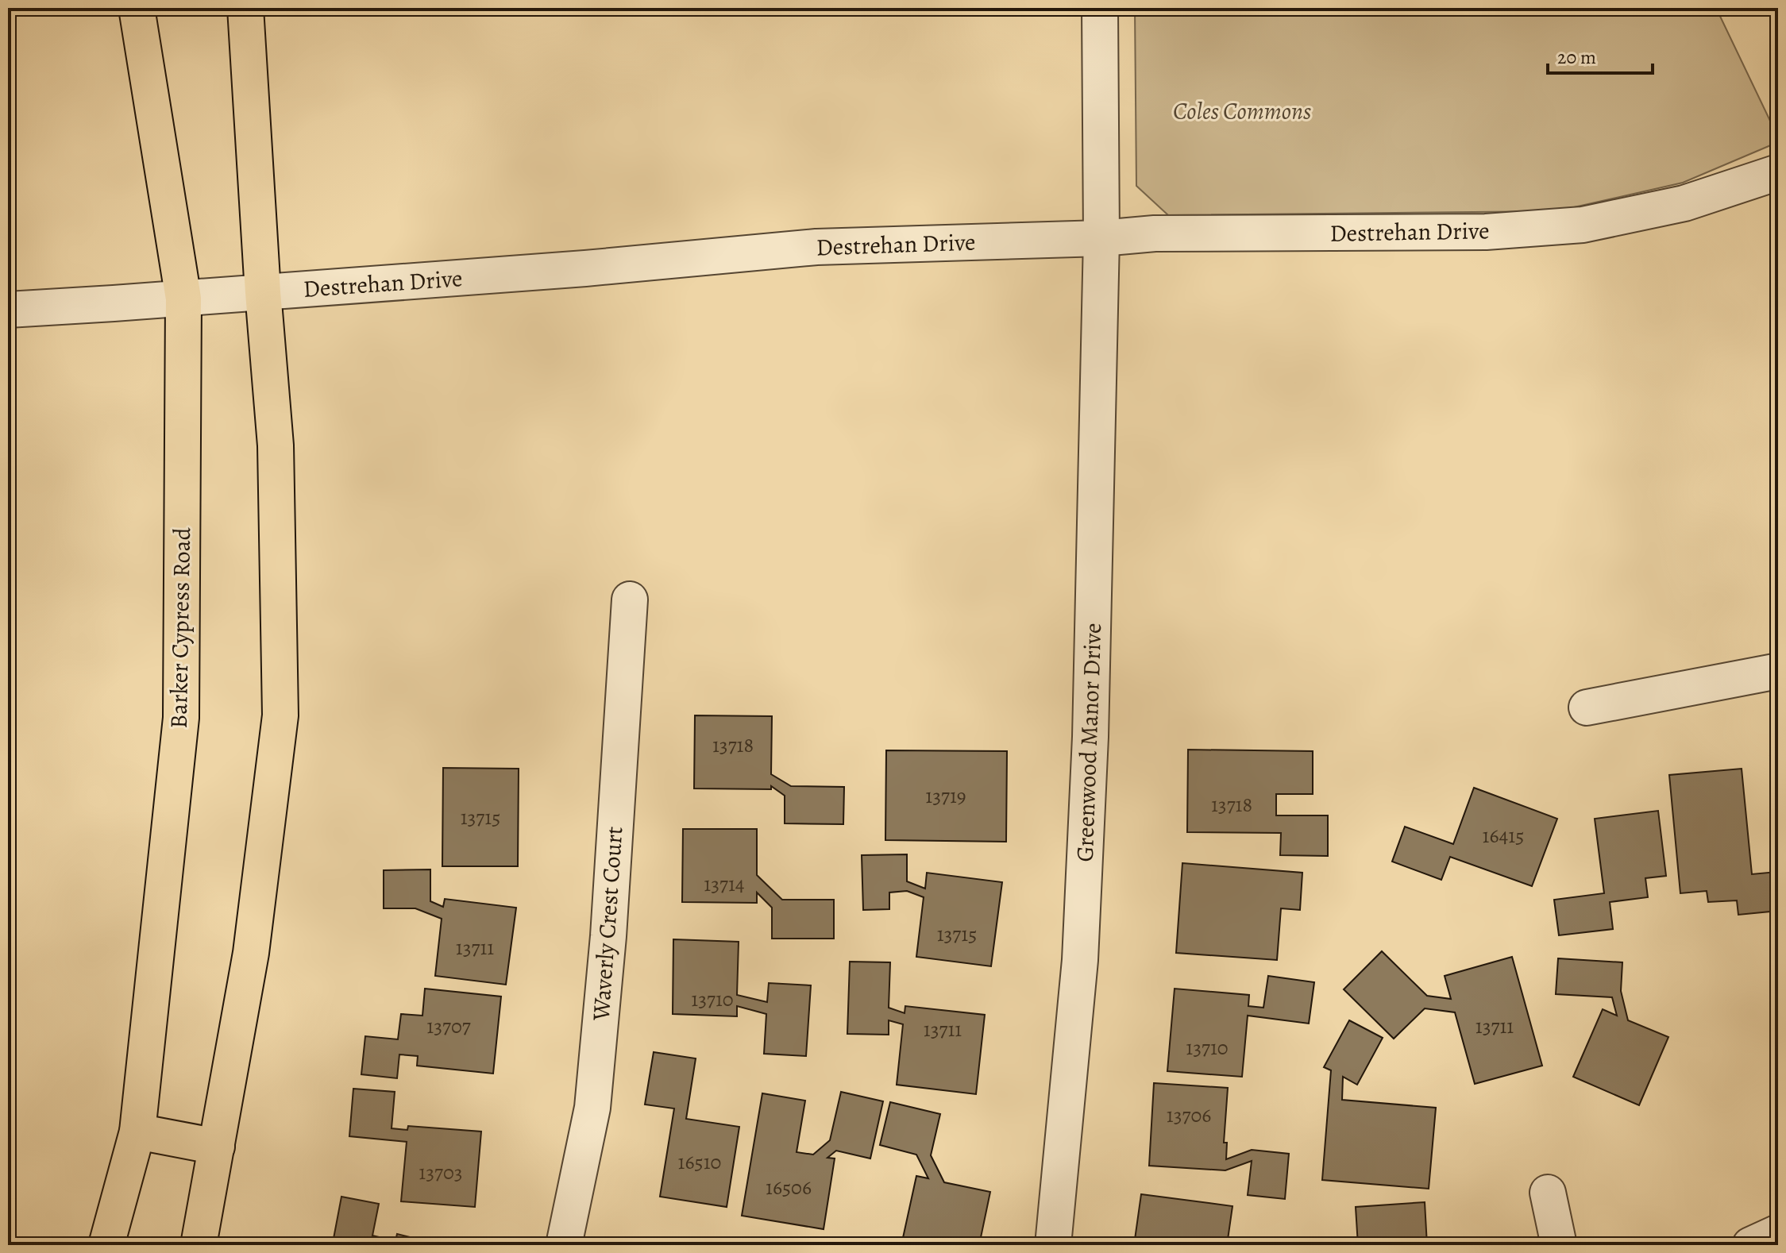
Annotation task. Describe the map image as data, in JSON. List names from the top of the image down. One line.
{"streets":{"main road":["Barker Cypress Road"],"street":["Destrehan Drive","Greenwood Manor Drive","Waverly Crest Court"]},"crossings":[["Destrehan Drive","Barker Cypress Road"],["Destrehan Drive","Greenwood Manor Drive"]],"parks":["Coles Commons"],"house_numbers":["13718","13719","13718","13715","16415","13714","13715","13711","13710","13707","13711","13711","13710","13706","16510","13703","16506"],"scale_bar":"20 m"}
